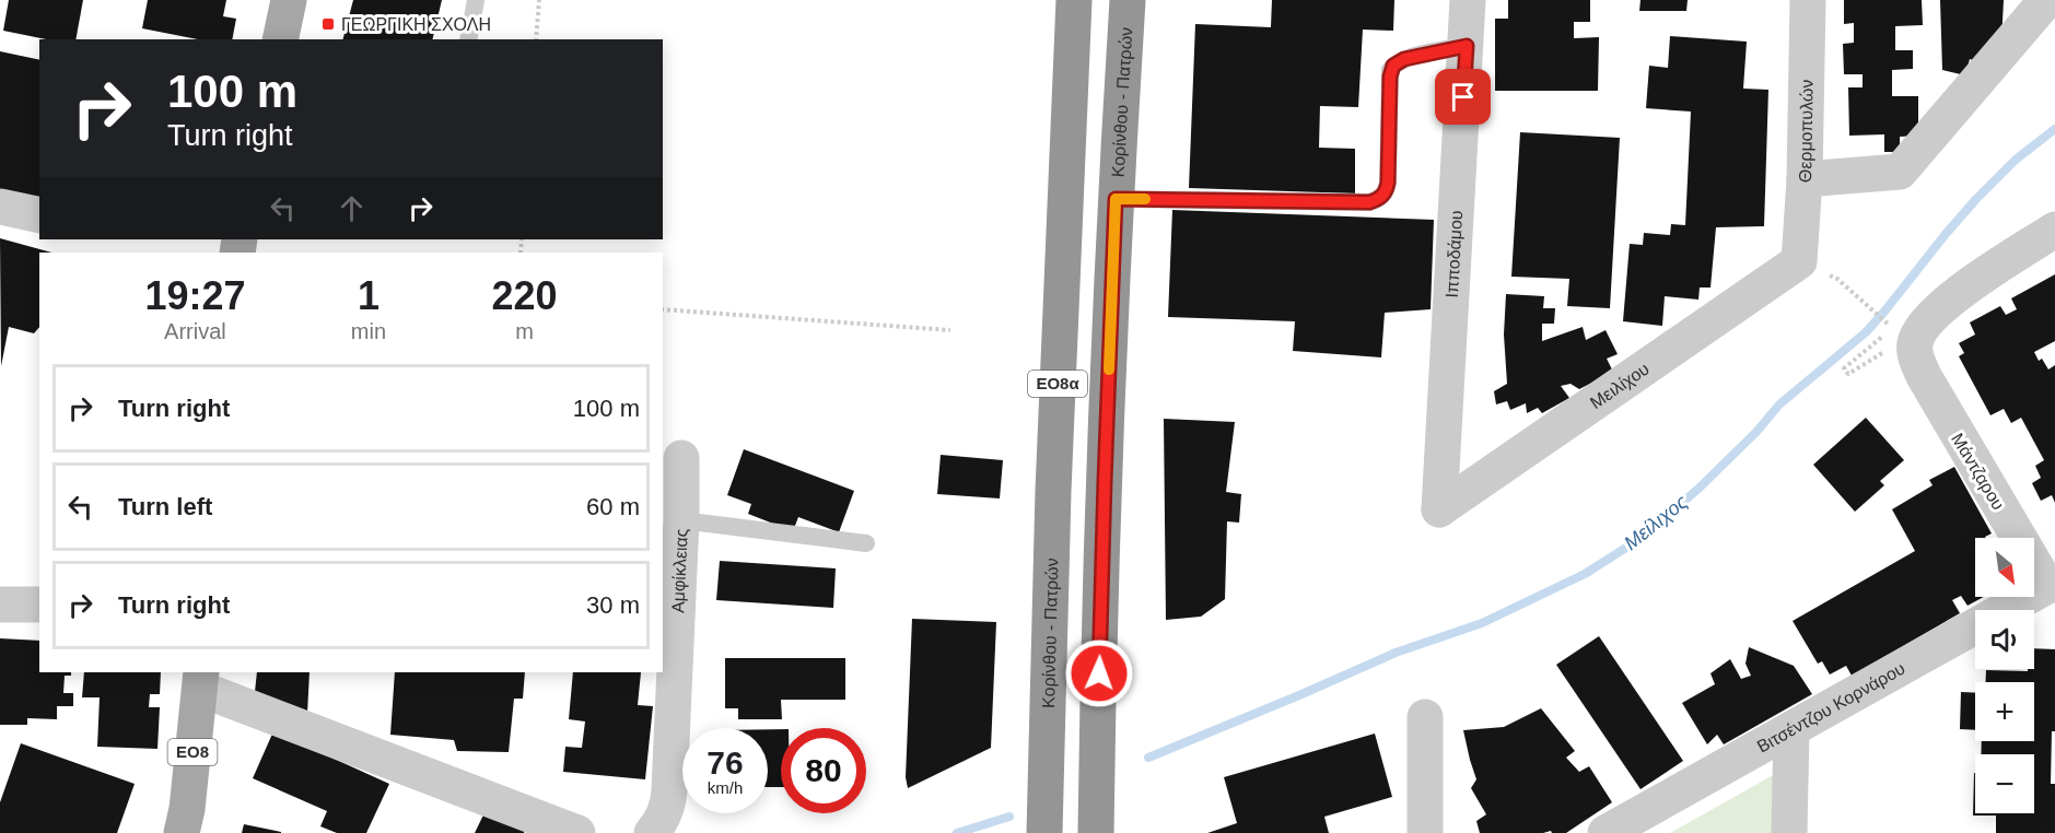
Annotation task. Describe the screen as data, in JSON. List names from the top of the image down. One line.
{"streets":{"highway":["Κορίνθου - Πατρών","ΕΟ8α"],"main road":["ΕΟ8"],"street":["Θερμοπυλών","Ιπποδάμου","Μειλίχου","Μάντζαρου","Αμφίκλειας","Βιτσέντζου Κορνάρου"]},"crossings":[["Θερμοπυλών","Μειλίχου"],["Ιπποδάμου","Μειλίχου"],["Μάντζαρου","Βιτσέντζου Κορνάρου"]],"water":["Μείλιχος"],"places":{"transit":["ΓΕΩΡΓΙΚΗ ΣΧΟΛΗ"]},"north":"bottom right","page":{"turn":["100 m","Turn right"],"eta":["19:27","Arrival","1","min","220","m"],"list":[{"name":"Turn right","value":"100 m"},{"name":"Turn left","value":"60 m"},{"name":"Turn right","value":"30 m"}],"map_buttons":["+","−"],"speed":"76 km/h","limit":"80"}}
